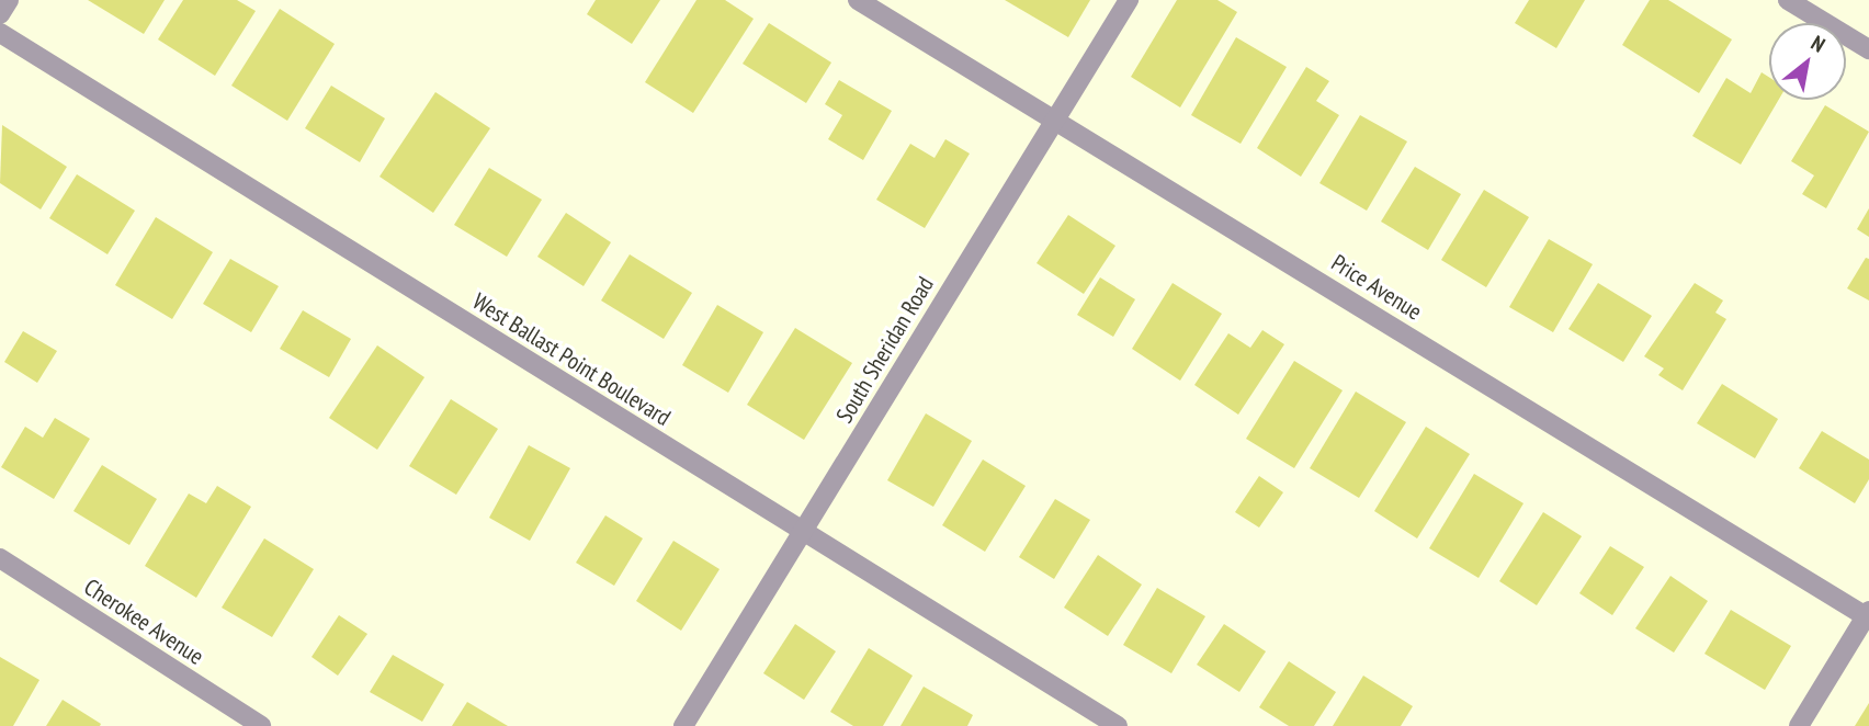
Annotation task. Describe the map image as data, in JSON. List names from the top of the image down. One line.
{"streets":{"street":["Price Avenue","South Sheridan Road","West Ballast Point Boulevard","Cherokee Avenue"]},"crossings":[["Price Avenue","South Sheridan Road"],["South Sheridan Road","West Ballast Point Boulevard"]],"north":"top right"}
